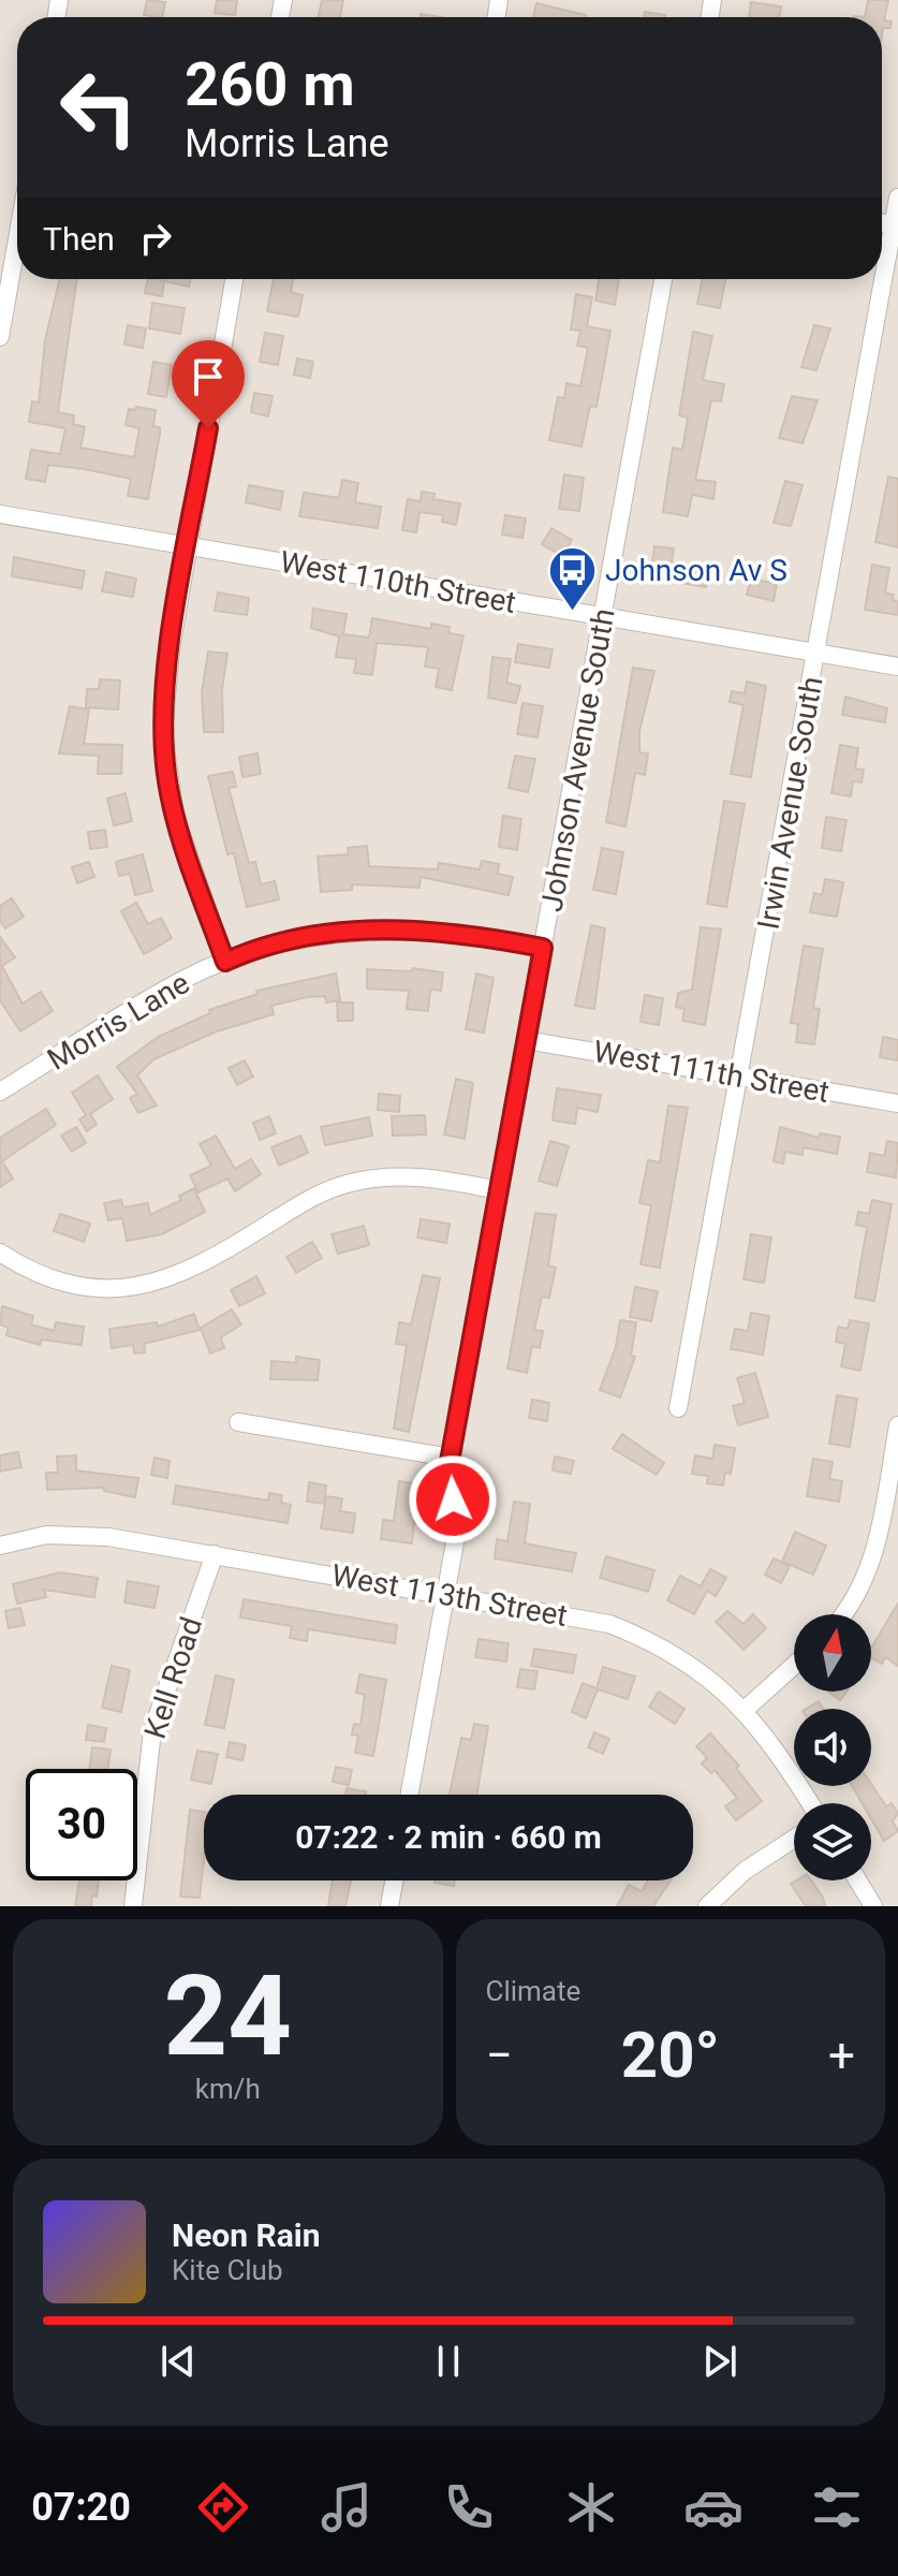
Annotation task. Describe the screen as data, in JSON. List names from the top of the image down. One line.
{"streets":{"street":["West 110th Street","Johnson Avenue South","Irwin Avenue South","Morris Lane","West 111th Street","West 113th Street","Kell Road"]},"crossings":[["West 110th Street","Johnson Avenue South"],["West 110th Street","Irwin Avenue South"],["Johnson Avenue South","Morris Lane"],["Johnson Avenue South","West 111th Street"],["Johnson Avenue South","West 113th Street"],["Irwin Avenue South","West 111th Street"],["West 113th Street","Kell Road"]],"places":{"bus stop":["Johnson Av S"]},"north":"top","page":{"turn":["260 m","Morris Lane"],"then":"Then","limit":"30","trip":"07:22 · 2 min · 660 m","tile":[["24","km/h"],"Climate"],"heat":["−","20°","+"],"song":["Neon Rain","Kite Club"],"tabs":"07:20"}}
